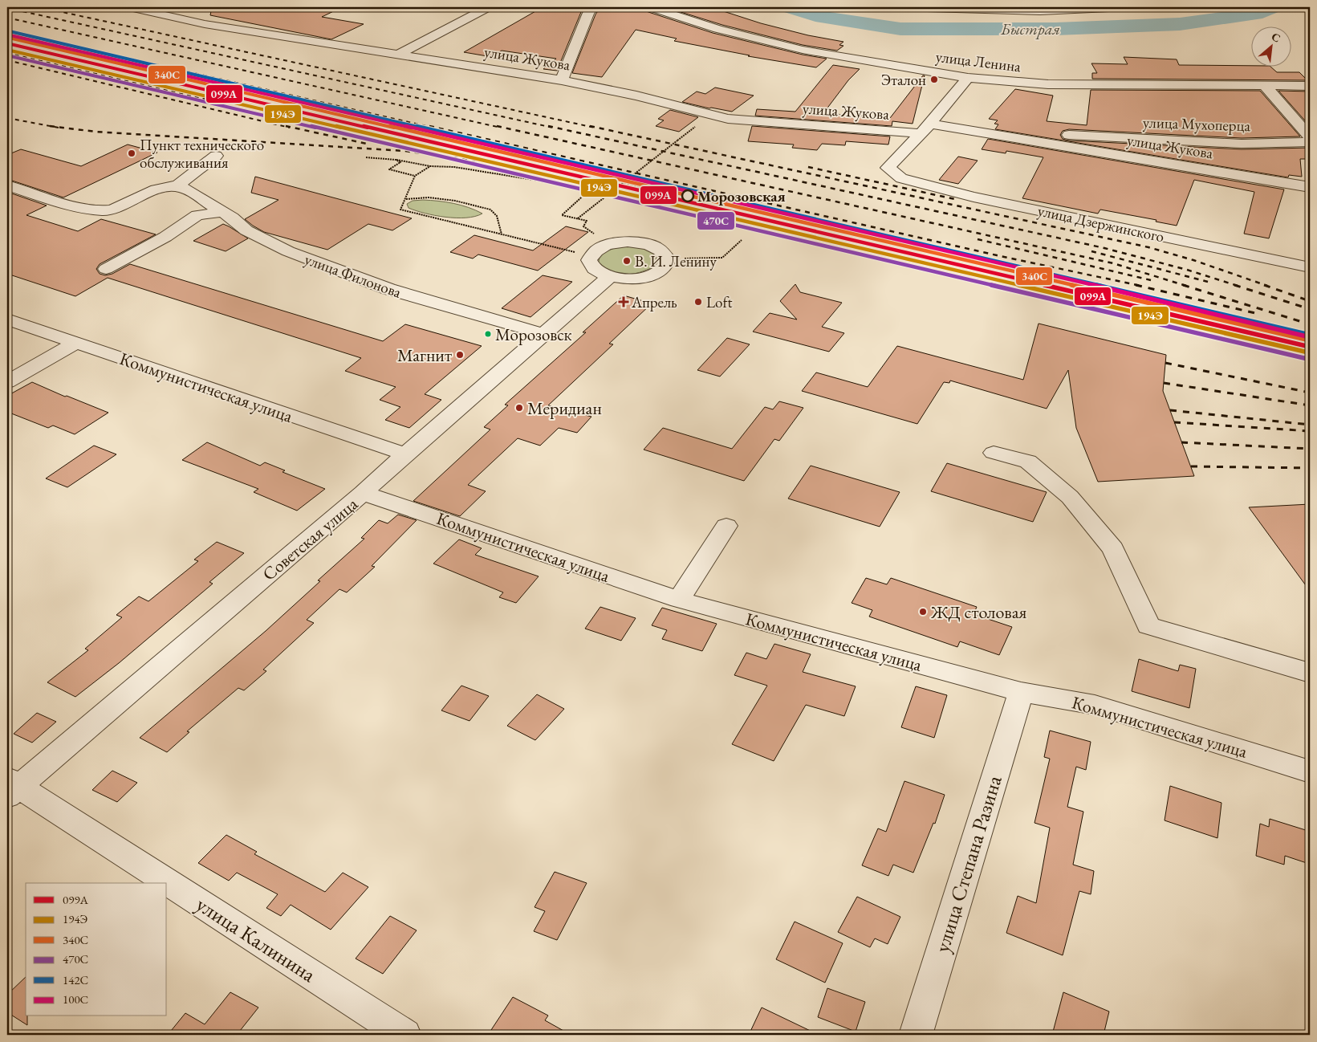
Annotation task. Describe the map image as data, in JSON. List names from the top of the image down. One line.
{"streets":{"street":["улица Жукова","улица Ленина","улица Мухоперца","улица Дзержинского","улица Филонова","Коммунистическая улица","Советская улица","улица Степана Разина","улица Калинина"]},"crossings":[["улица Жукова","улица Мухоперца"],["улица Жукова","улица Дзержинского"],["улица Филонова","Советская улица"],["Коммунистическая улица","Советская улица"],["Коммунистическая улица","улица Степана Разина"],["Советская улица","улица Калинина"]],"water":["Быстрая"],"places":{"other":["Эталон","Пункт технического обслуживания","Морозовская","В. И. Ленину","Loft","Морозовск","Магнит","Меридиан","ЖД столовая"],"health":["Апрель"]},"lines":["transit line 142С","transit line 100C","transit line 340С","transit line 099А","transit line 194Э","transit line 470С"],"legend":["099А","194Э","340С","470С","142С","100C"],"north":"top right"}
